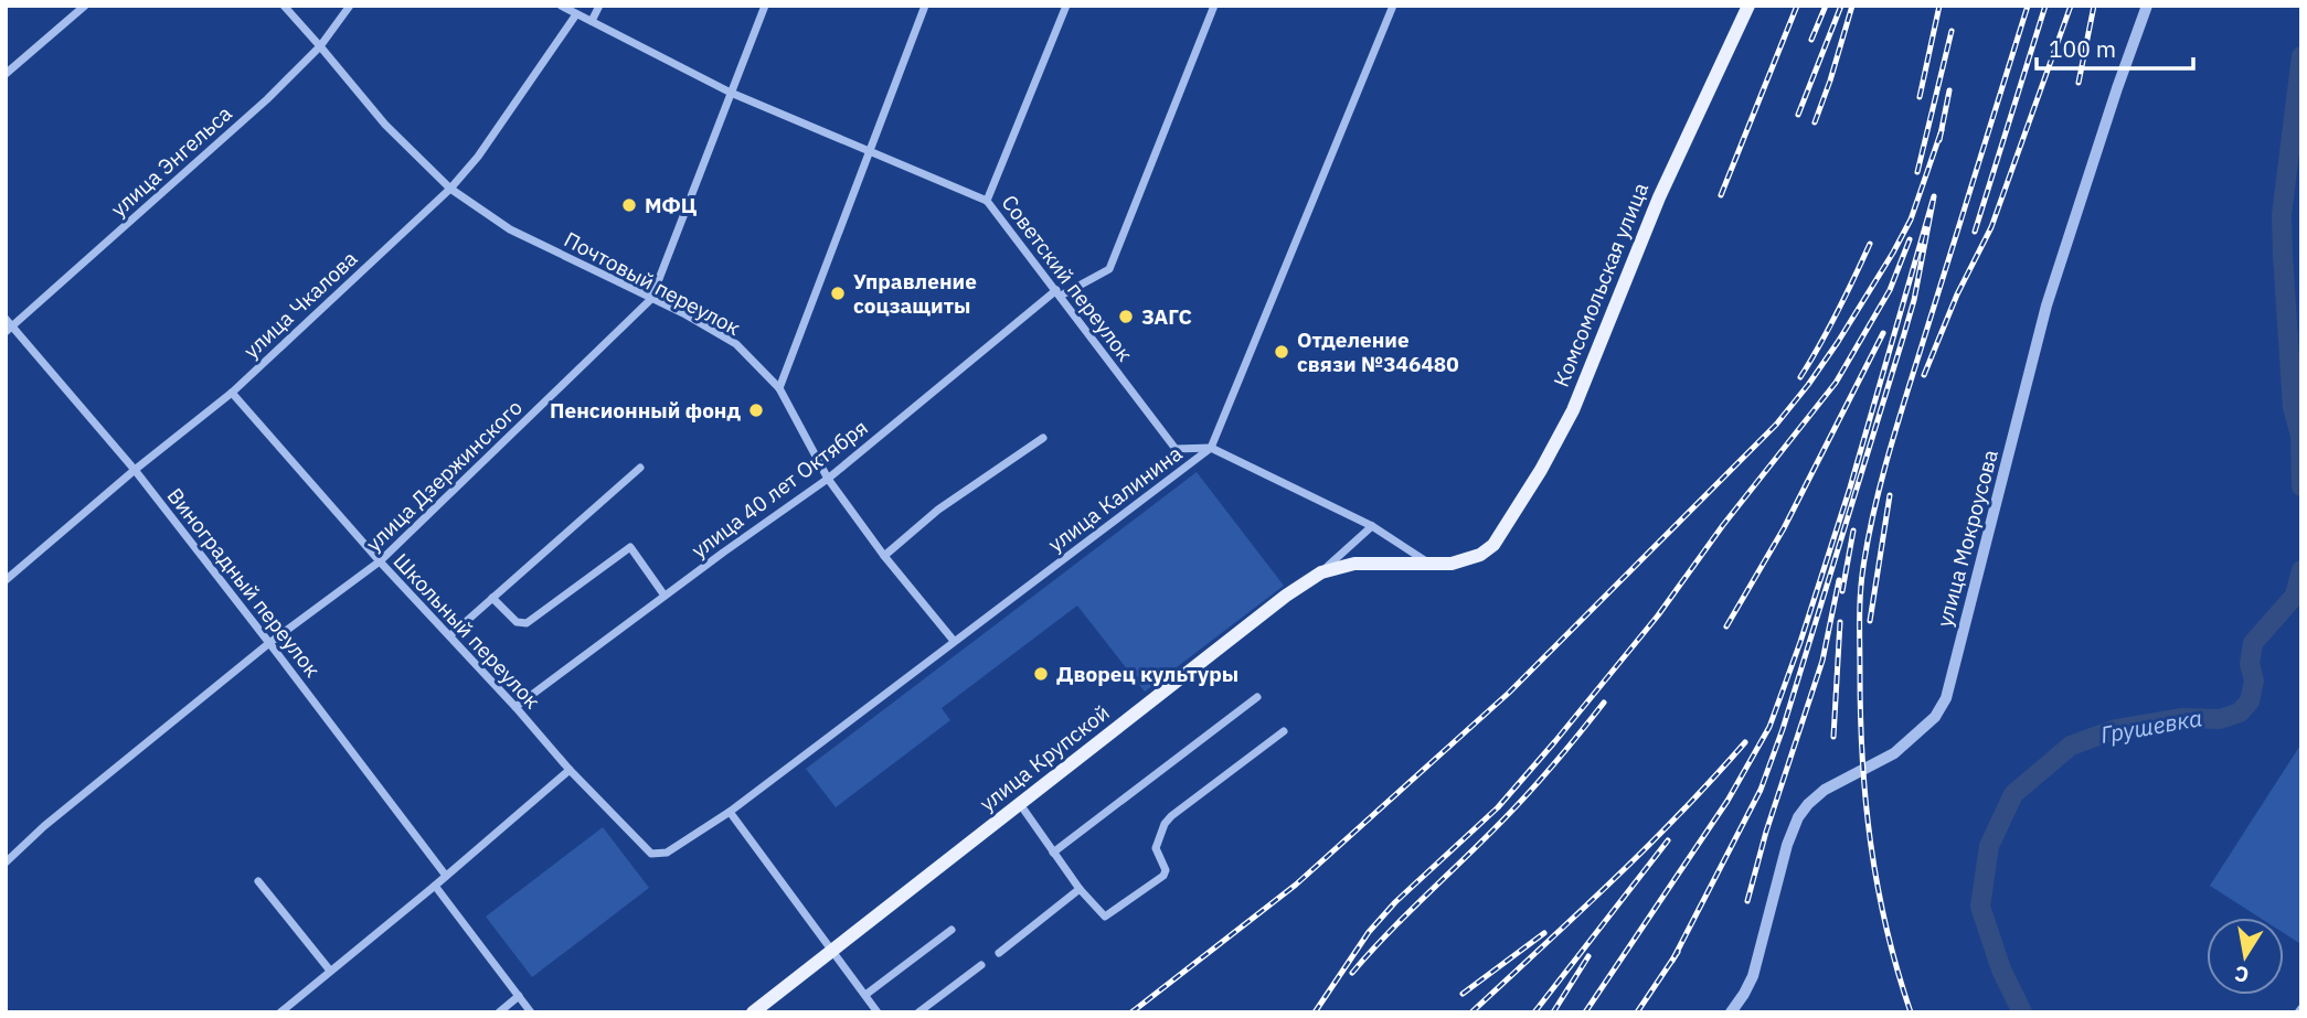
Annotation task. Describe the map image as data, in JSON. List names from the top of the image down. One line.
{"streets":{"main road":["Комсомольская улица","улица Крупской"],"street":["улица Энгельса","Советский переулок","Почтовый переулок","улица Чкалова","улица Дзержинского","улица 40 лет Октября","улица Калинина","улица Мокроусова","Виноградный переулок","Школьный переулок"]},"crossings":[["улица Энгельса","Почтовый переулок"],["улица Энгельса","Виноградный переулок"],["Советский переулок","улица Чкалова"],["Советский переулок","улица Дзержинского"],["Советский переулок","улица 40 лет Октября"],["Советский переулок","улица Калинина"],["Советский переулок","улица Крупской"],["Почтовый переулок","улица Чкалова"],["Почтовый переулок","улица Дзержинского"],["Почтовый переулок","улица 40 лет Октября"],["Почтовый переулок","улица Калинина"],["Комсомольская улица","улица Крупской"],["улица Чкалова","Виноградный переулок"],["улица Чкалова","Школьный переулок"],["улица Дзержинского","Виноградный переулок"],["улица Дзержинского","Школьный переулок"],["улица 40 лет Октября","Школьный переулок"],["улица Калинина","Школьный переулок"]],"water":["Грушевка"],"places":["МФЦ","Управление соцзащиты","ЗАГС","Отделение связи №346480","Пенсионный фонд","Дворец культуры"],"scale_bar":"100 m","north":"bottom"}
